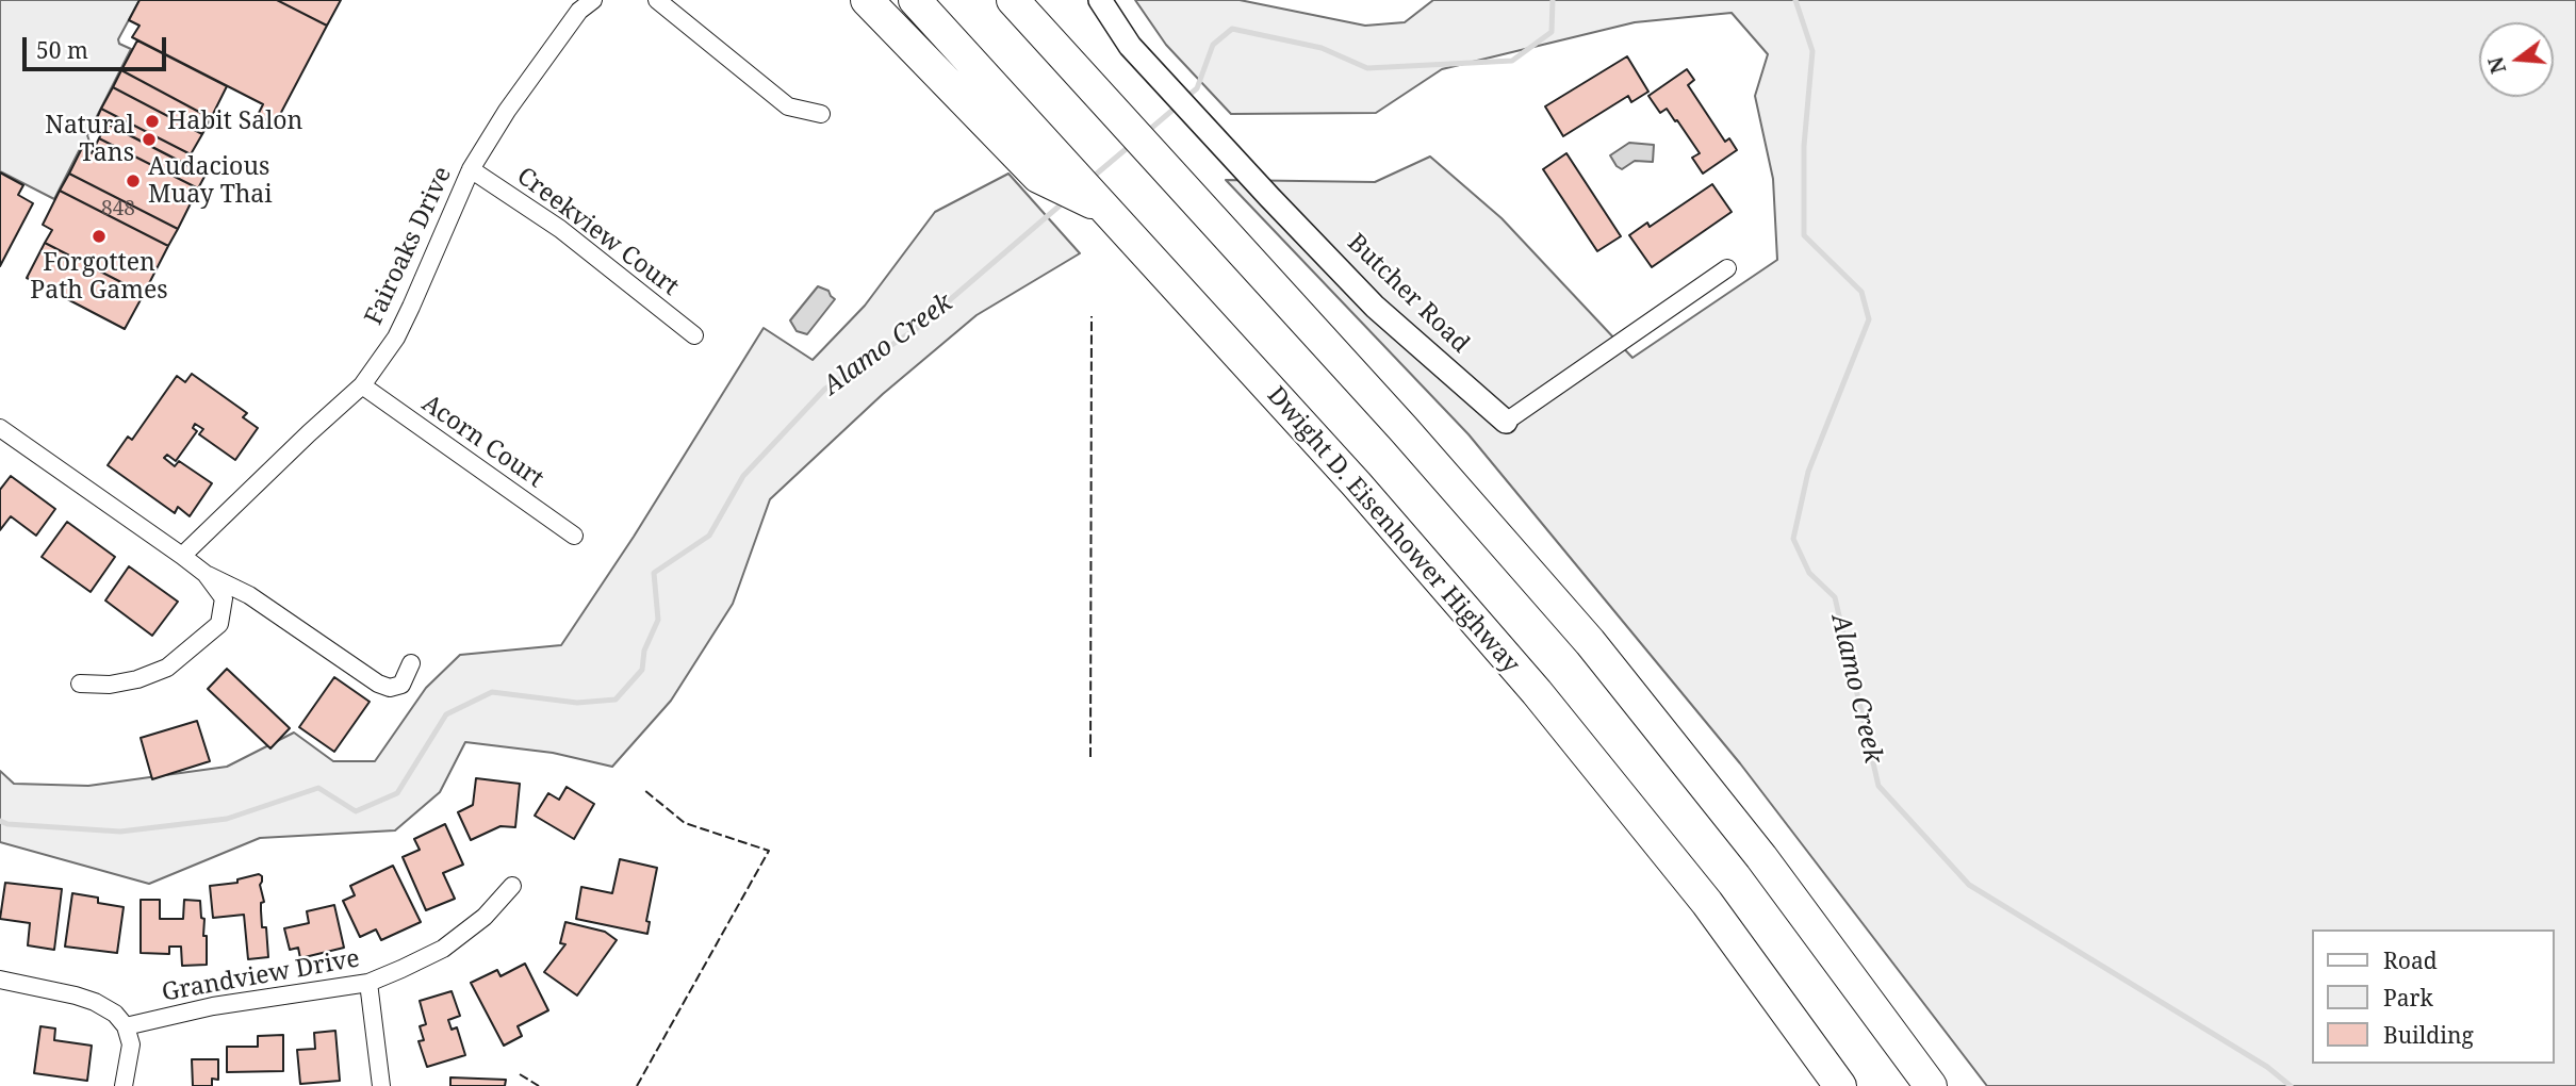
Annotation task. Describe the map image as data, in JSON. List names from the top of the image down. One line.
{"streets":{"highway":["Dwight D. Eisenhower Highway"],"street":["Creekview Court","Fairoaks Drive","Butcher Road","Acorn Court","Grandview Drive"]},"crossings":[["Creekview Court","Fairoaks Drive"],["Fairoaks Drive","Acorn Court"]],"water":["Alamo Creek"],"places":["Habit Salon","Natural Tans","Audacious Muay Thai","Forgotten Path Games"],"house_numbers":["848"],"legend":["Road","Park","Building"],"scale_bar":"50 m","north":"left"}
